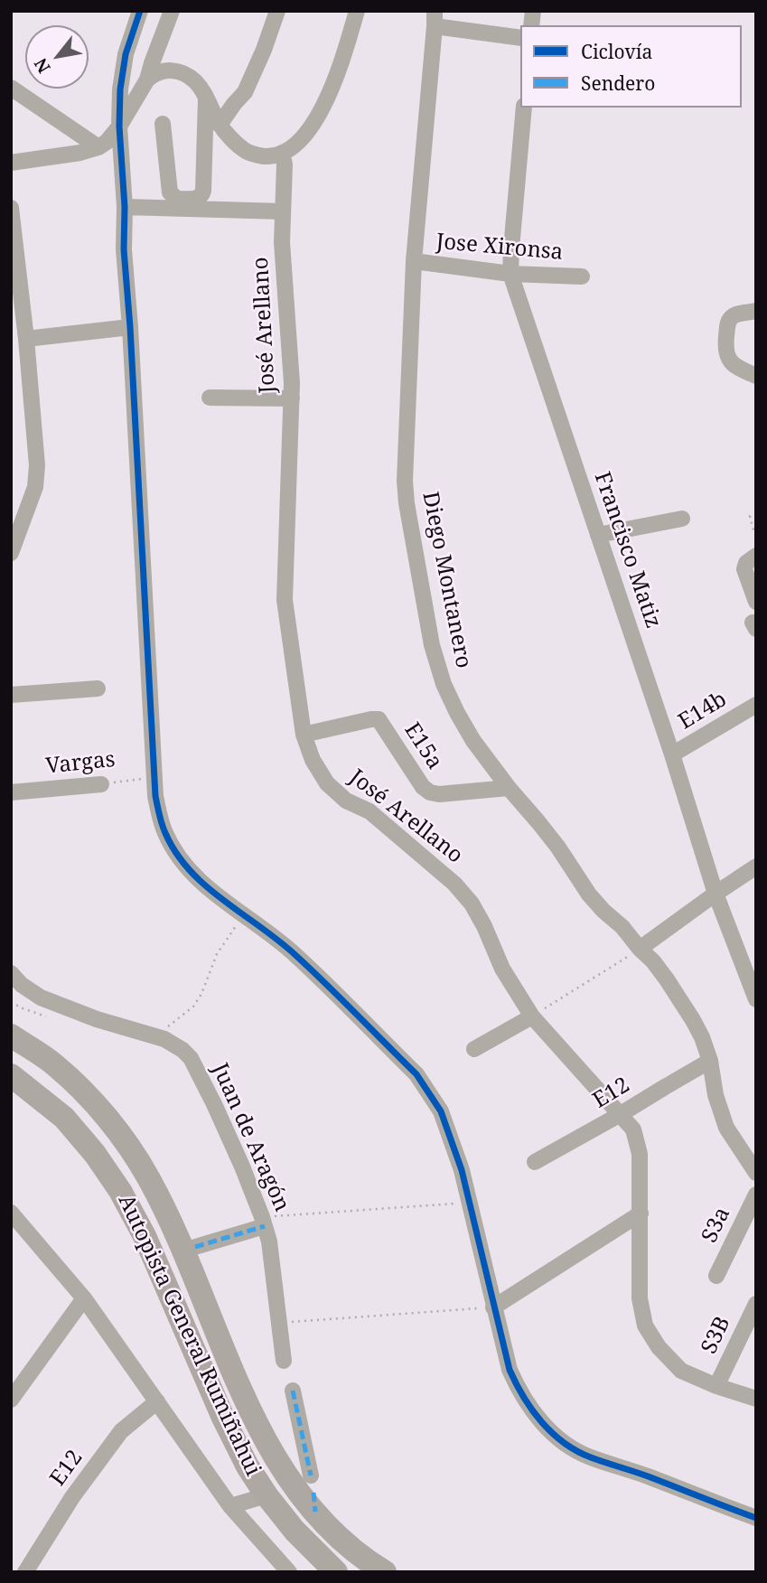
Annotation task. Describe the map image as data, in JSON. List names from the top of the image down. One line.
{"streets":{"highway":["Autopista General Rumiñahui"],"street":["Jose Xironsa","José Arellano","Francisco Matiz","Diego Montanero","E14b","E15a","Vargas","E12","Juan de Aragón","S3a","S3B"]},"crossings":[["Jose Xironsa","Francisco Matiz"],["Jose Xironsa","Diego Montanero"],["José Arellano","E15a"],["José Arellano","E12"],["José Arellano","S3B"],["Francisco Matiz","E14b"],["Diego Montanero","E15a"],["Diego Montanero","E12"]],"legend":["Ciclovía","Sendero"],"north":"bottom left"}
